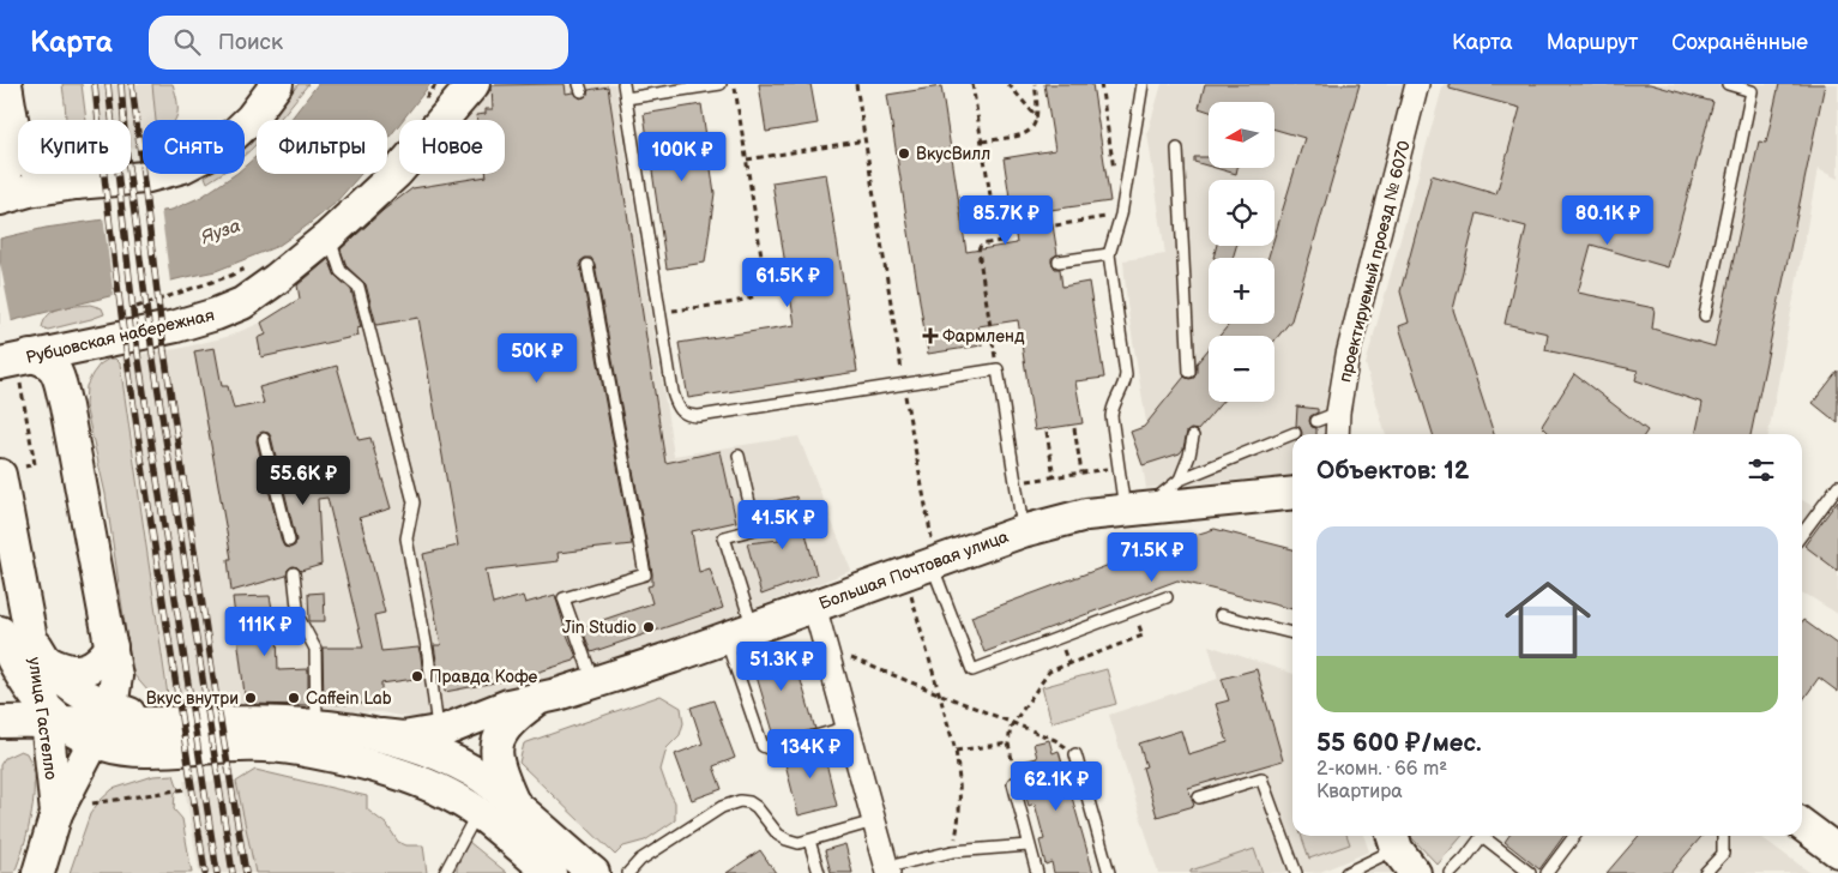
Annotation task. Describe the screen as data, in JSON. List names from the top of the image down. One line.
{"streets":{"main road":["Рубцовская набережная","Большая Почтовая улица","улица Гастелло"],"street":["проектируемый проезд № 6070"]},"water":["Яуза"],"places":{"other":["ВкусВилл","Jin Studio","Правда Кофе","Вкус внутри","Caffein Lab"],"health":["Фармленд"]},"north":"left","page":{"header":"Карта","search":"Поиск","nav":["Карта","Маршрут","Сохранённые"],"map_buttons":["+","−"],"chip":["Купить","Снять","Фильтры","Новое"],"price":["100K ₽","85.7K ₽","80.1K ₽","61.5K ₽","50K ₽","55.6K ₽","41.5K ₽","71.5K ₽","111K ₽","51.3K ₽","134K ₽","62.1K ₽"],"heading":"Объектов: 12","list":[{"name":"55 600 ₽/мес.","note":"2-комн. · 66 m² · Квартира"}]}}
